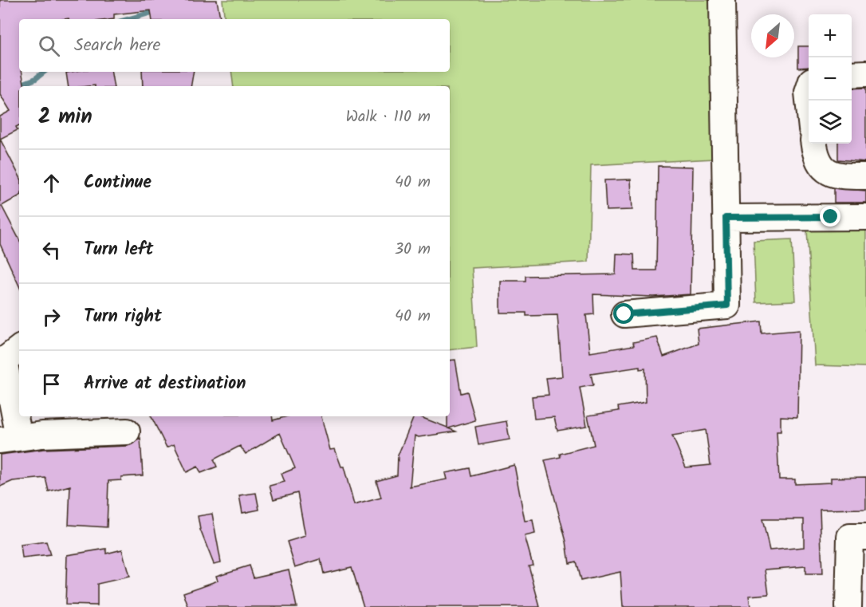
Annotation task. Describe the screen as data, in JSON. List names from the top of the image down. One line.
{"north":"bottom left","page":{"map_buttons":["+","−"],"search":"Search here","heading":["2 min","Walk · 110 m"],"list":[["Continue","40 m"],["Turn left","30 m"],["Turn right","40 m"],"Arrive at destination"]}}
